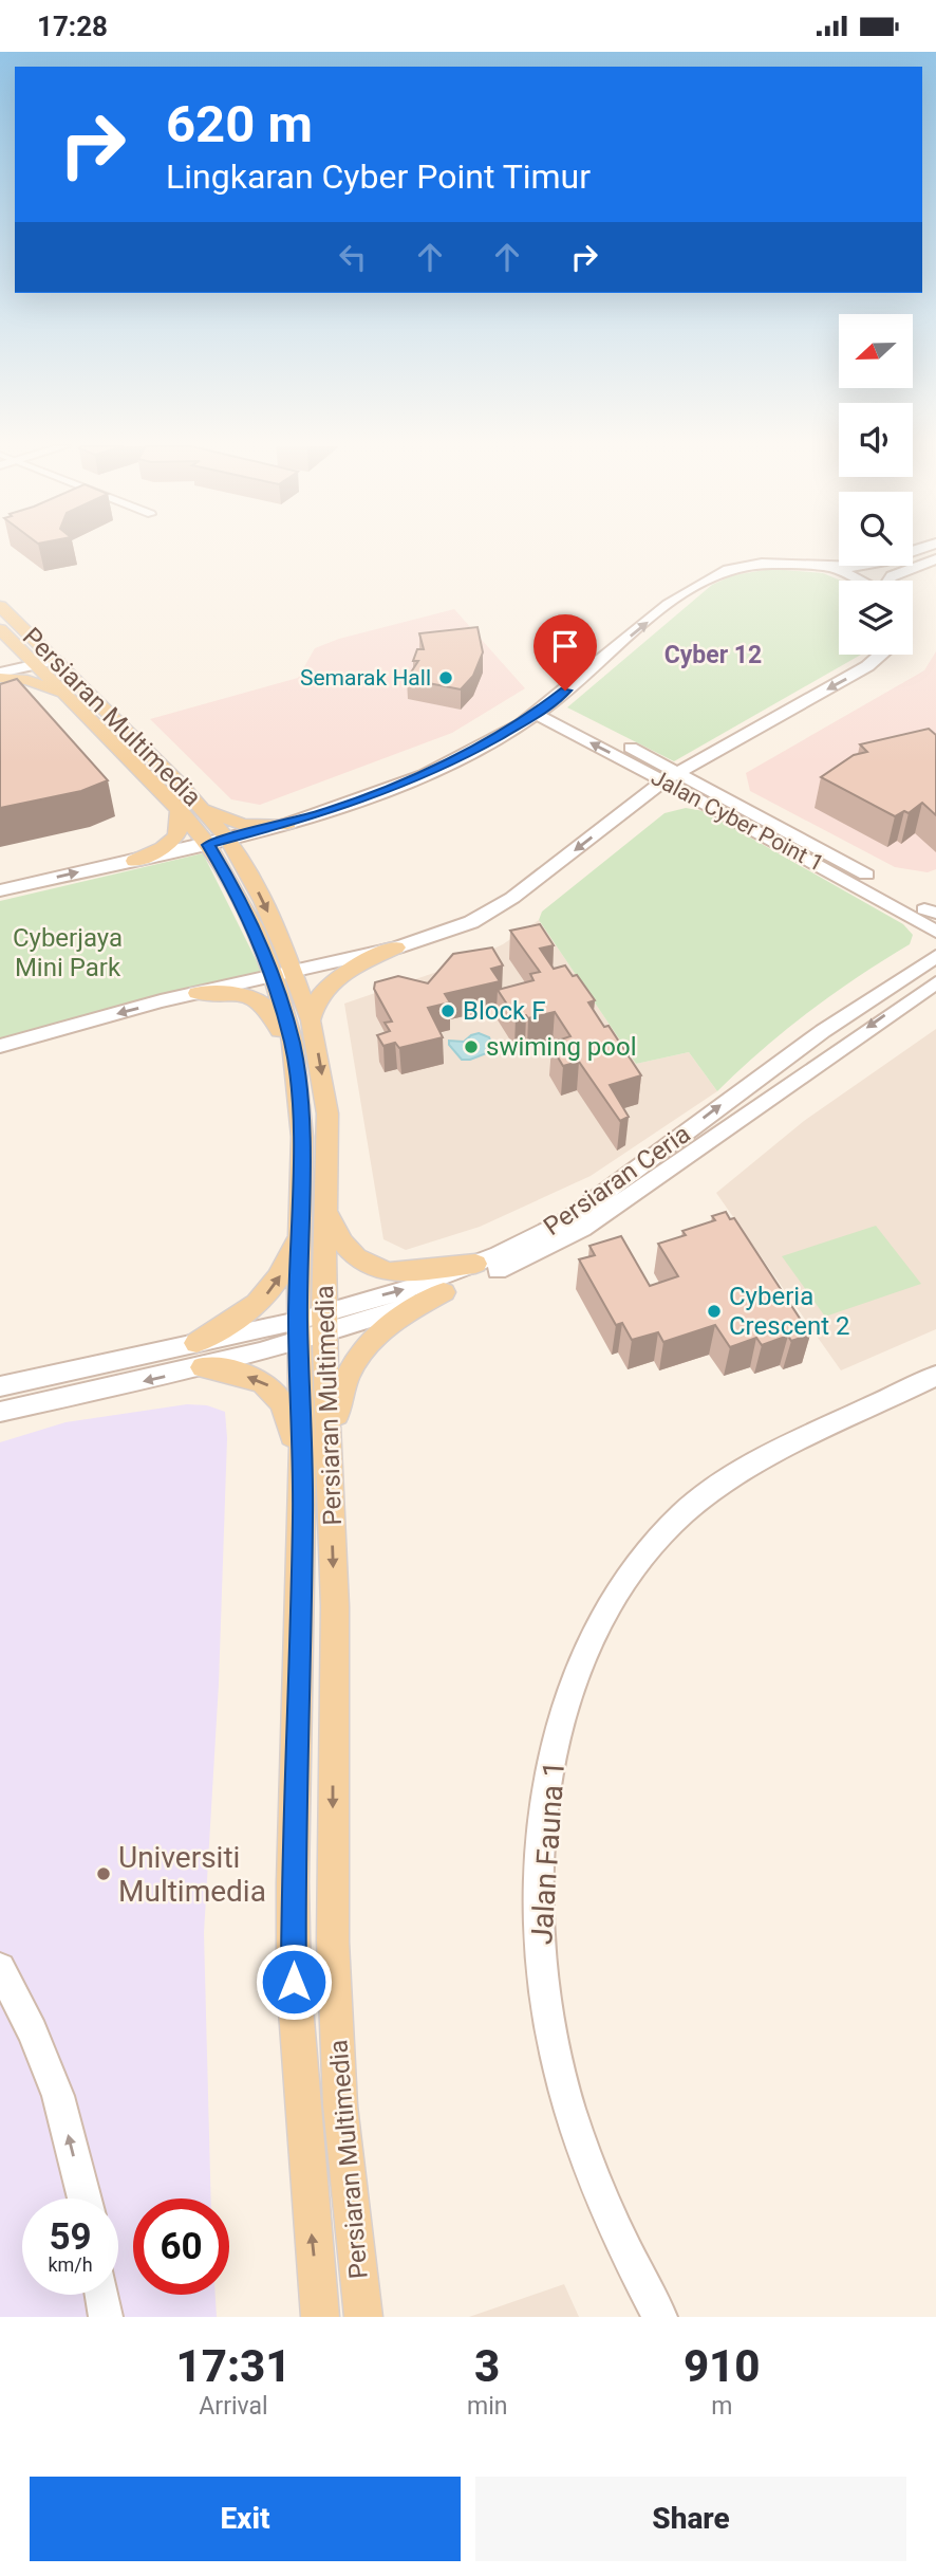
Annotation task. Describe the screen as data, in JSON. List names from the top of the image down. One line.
{"streets":{"main road":["Persiaran Multimedia"],"street":["Jalan Cyber Point 1","Persiaran Ceria","Jalan Fauna 1"]},"crossings":[["Persiaran Multimedia","Persiaran Ceria"]],"districts":["Cyber 12"],"parks":["Cyberjaya Mini Park"],"places":["Semarak Hall","Block F","swiming pool","Cyberia Crescent 2","Universiti Multimedia"],"north":"left","page":{"status":"17:28","turn":["620 m","Lingkaran Cyber Point Timur"],"speed":"59 km/h","limit":"60","eta":["17:31","Arrival","3","min","910","m"],"buttons":["Exit","Share"]}}
